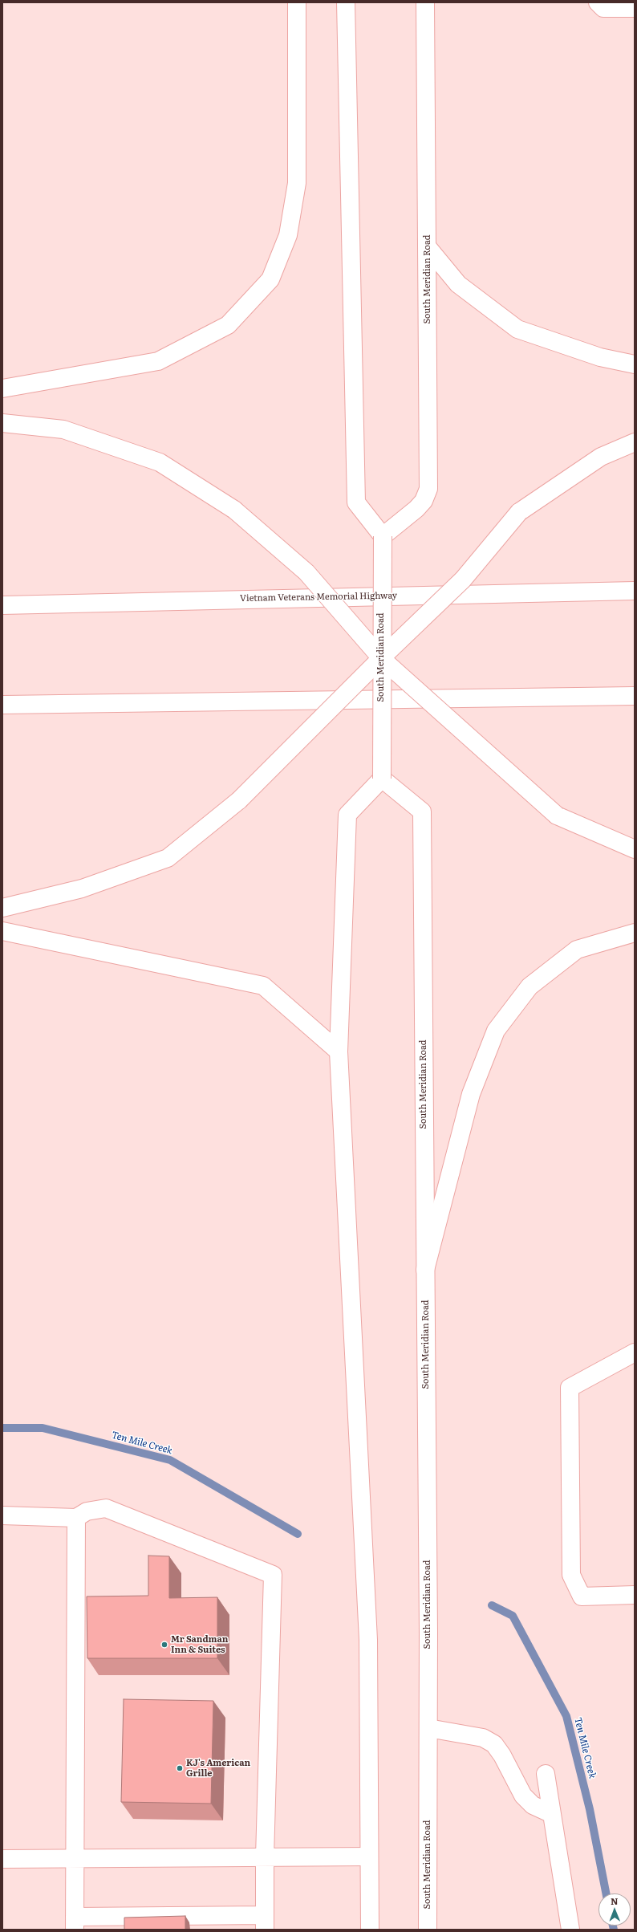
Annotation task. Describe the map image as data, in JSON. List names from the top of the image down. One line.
{"streets":{"main road":["South Meridian Road","Vietnam Veterans Memorial Highway"]},"water":["Ten Mile Creek"],"places":["Mr Sandman Inn & Suites","KJ's American Grille"],"north":"top"}
